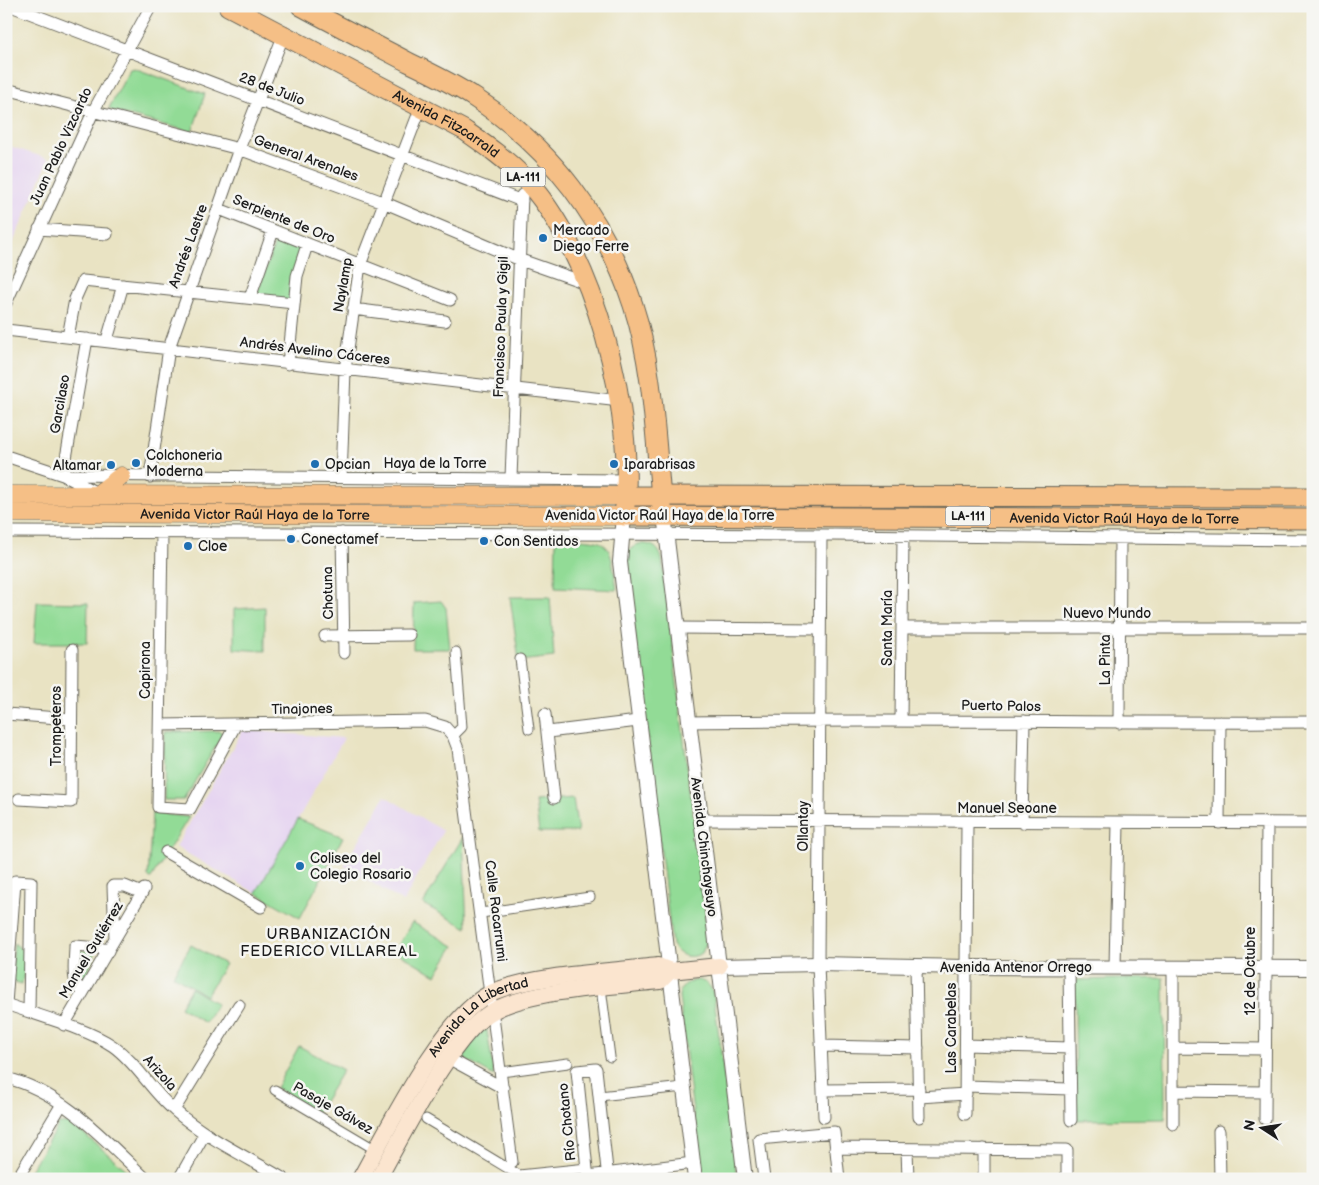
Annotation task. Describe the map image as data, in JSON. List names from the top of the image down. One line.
{"streets":{"highway":["Avenida Fitzcarrald","LA-111","Avenida Victor Raúl Haya de la Torre"],"main road":["Avenida La Libertad"],"street":["28 de Julio","Juan Pablo Vizcardo","General Arenales","Serpiente de Oro","Andrés Lastre","Naylamp","Francisco Paula y Gigil","Andrés Avelino Cáceres","Garcilaso","Haya de la Torre","Chotuna","Nuevo Mundo","Santa María","La Pinta","Capirona","Puerto Palos","Tinajones","Trompeteros","Manuel Seoane","Ollantay","Avenida Chinchaysuyo","Calle Racarrumi","Manuel Gutiérrez","Avenida Antenor Orrego","12 de Octubre","Las Carabelas","Arizola","Pasaje Gálvez","Río Chotano"]},"crossings":[["28 de Julio","Juan Pablo Vizcardo"],["28 de Julio","Andrés Lastre"],["28 de Julio","Naylamp"],["28 de Julio","Francisco Paula y Gigil"],["Avenida Fitzcarrald","General Arenales"],["Avenida Fitzcarrald","Andrés Lastre"],["Avenida Fitzcarrald","Naylamp"],["Avenida Fitzcarrald","Francisco Paula y Gigil"],["Avenida Fitzcarrald","Andrés Avelino Cáceres"],["Avenida Fitzcarrald","Haya de la Torre"],["Avenida Fitzcarrald","Avenida Victor Raúl Haya de la Torre"],["Juan Pablo Vizcardo","General Arenales"],["General Arenales","Andrés Lastre"],["General Arenales","Naylamp"],["General Arenales","Francisco Paula y Gigil"],["LA-111","Avenida Victor Raúl Haya de la Torre"],["LA-111","Avenida Chinchaysuyo"],["Serpiente de Oro","Andrés Lastre"],["Serpiente de Oro","Naylamp"],["Andrés Lastre","Andrés Avelino Cáceres"],["Andrés Lastre","Haya de la Torre"],["Naylamp","Andrés Avelino Cáceres"],["Naylamp","Haya de la Torre"],["Francisco Paula y Gigil","Andrés Avelino Cáceres"],["Francisco Paula y Gigil","Haya de la Torre"],["Andrés Avelino Cáceres","Garcilaso"],["Garcilaso","Haya de la Torre"],["Haya de la Torre","Avenida Victor Raúl Haya de la Torre"],["Avenida Victor Raúl Haya de la Torre","Avenida Chinchaysuyo"],["Nuevo Mundo","Santa María"],["Nuevo Mundo","La Pinta"],["Santa María","Puerto Palos"],["La Pinta","Puerto Palos"],["Capirona","Tinajones"],["Puerto Palos","Ollantay"],["Puerto Palos","Avenida Chinchaysuyo"],["Tinajones","Calle Racarrumi"],["Manuel Seoane","Ollantay"],["Manuel Seoane","Avenida Chinchaysuyo"],["Manuel Seoane","12 de Octubre"],["Manuel Seoane","Las Carabelas"],["Ollantay","Avenida Antenor Orrego"],["Avenida Chinchaysuyo","Avenida Antenor Orrego"],["Avenida Chinchaysuyo","Avenida La Libertad"],["Calle Racarrumi","Avenida La Libertad"],["Manuel Gutiérrez","Arizola"],["Avenida Antenor Orrego","12 de Octubre"],["Avenida Antenor Orrego","Avenida La Libertad"],["Avenida Antenor Orrego","Las Carabelas"],["Avenida La Libertad","Pasaje Gálvez"]],"districts":["URBANIZACIÓN FEDERICO VILLAREAL"],"places":["Mercado Diego Ferre","Colchoneria Moderna","Opcian","Iparabrisas","Altamar","Conectamef","Con Sentidos","Cloe","Coliseo del Colegio Rosario"],"north":"left"}
